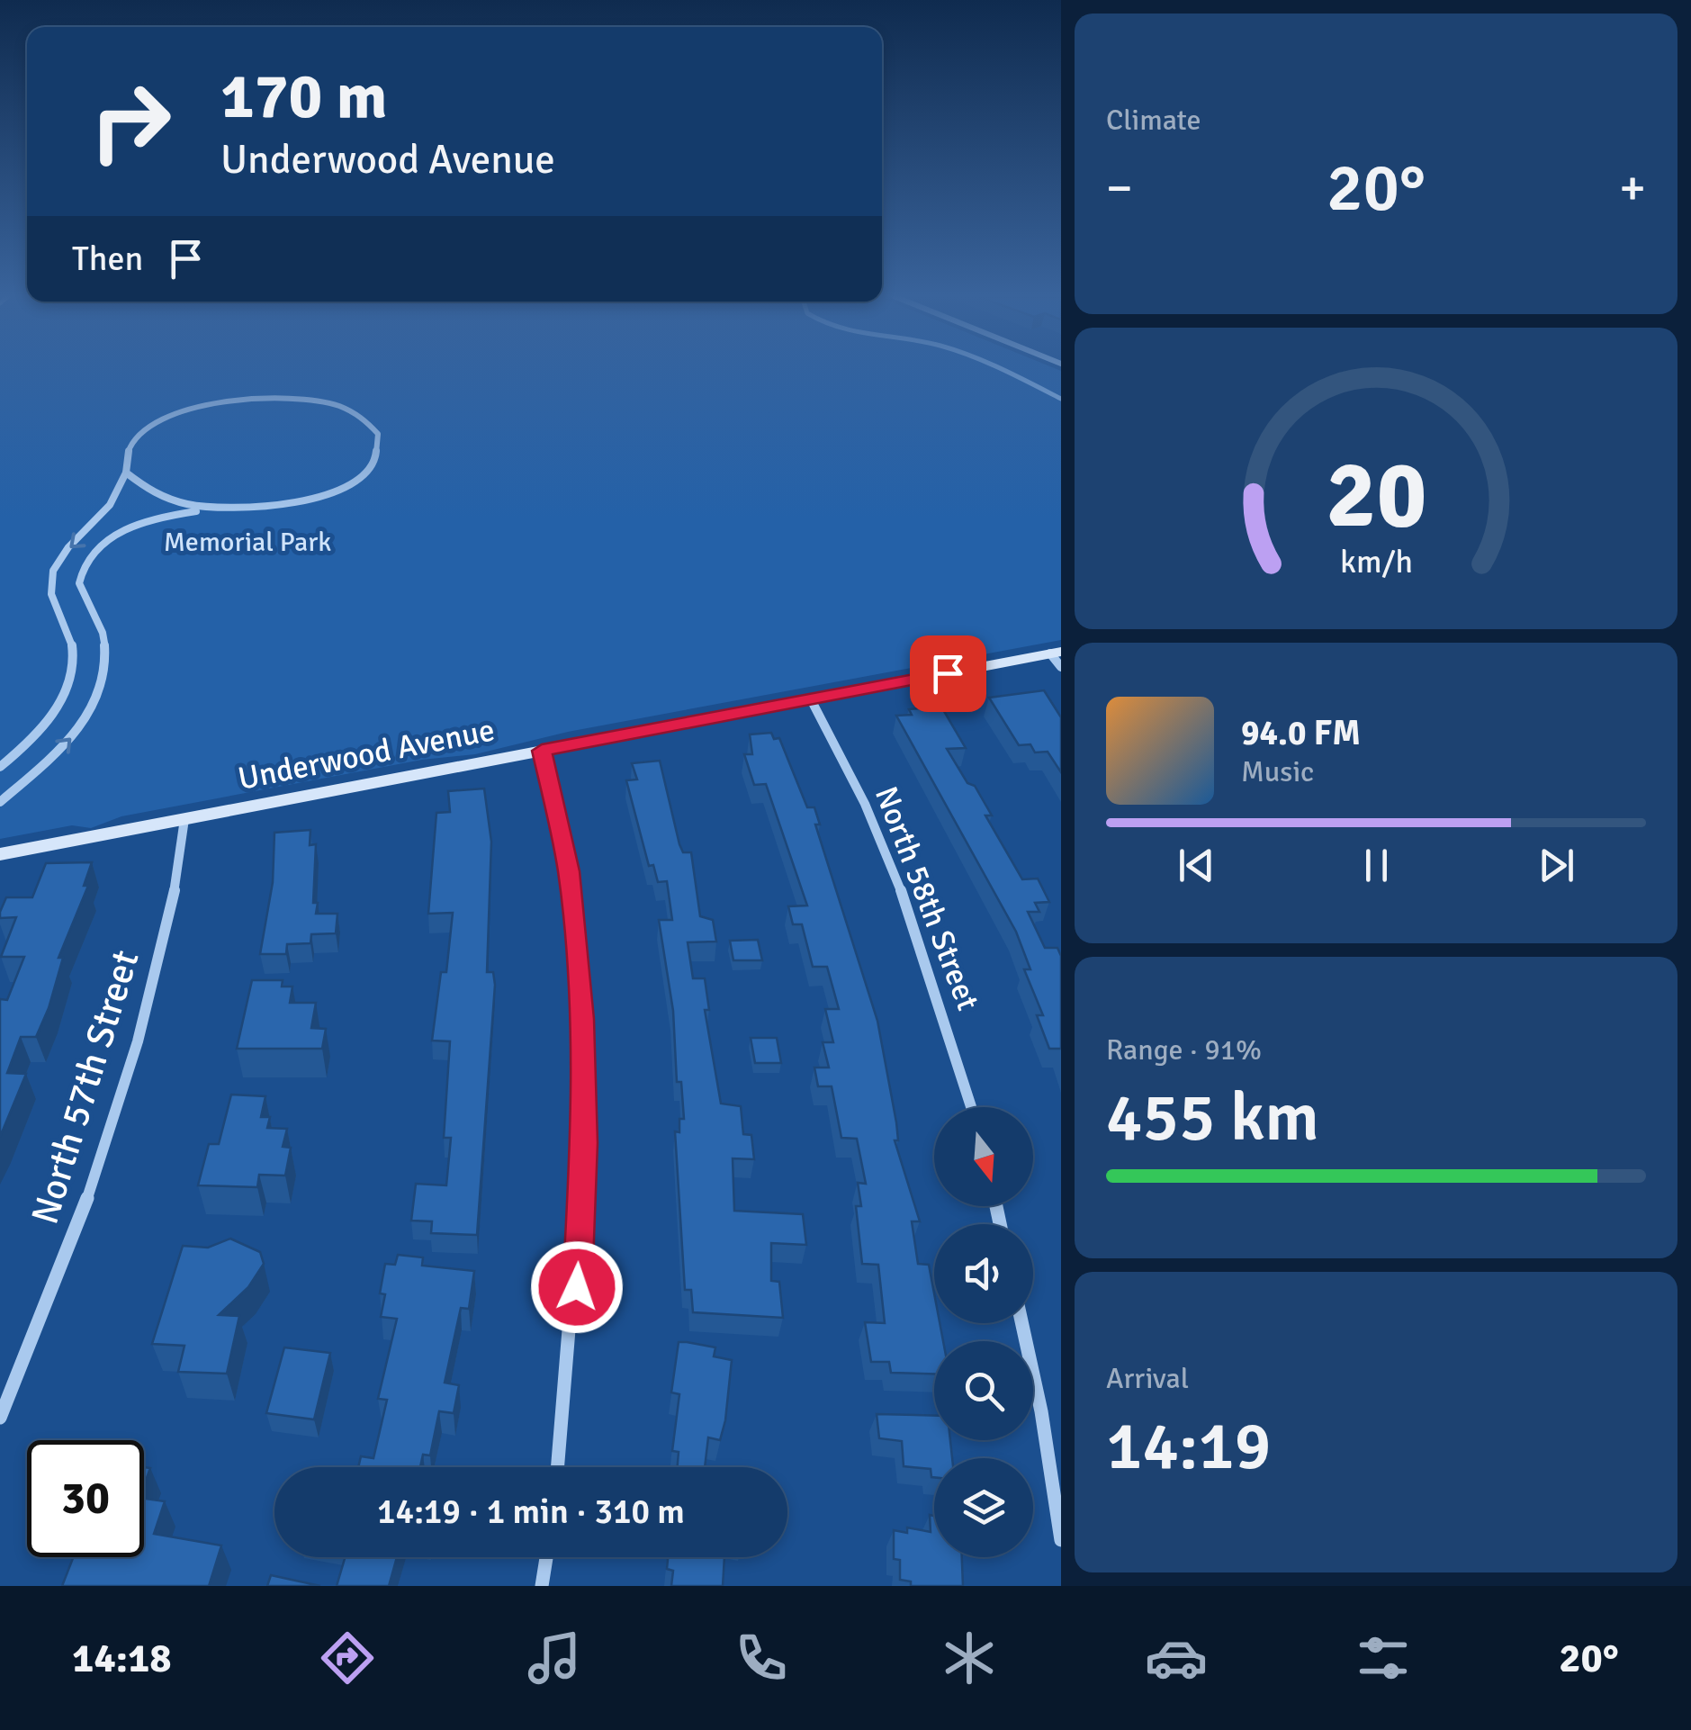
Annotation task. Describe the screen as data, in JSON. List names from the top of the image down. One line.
{"streets":{"main road":["Underwood Avenue"],"street":["North 58th Street","North 57th Street"]},"crossings":[["Underwood Avenue","North 58th Street"],["Underwood Avenue","North 57th Street"]],"parks":["Memorial Park"],"north":"bottom","page":{"tile":["Climate",["Range · 91%","455 km"],["Arrival","14:19"]],"turn":["170 m","Underwood Avenue"],"heat":["−","20°","+"],"then":"Then","song":["94.0 FM","Music"],"limit":"30","trip":"14:19 · 1 min · 310 m","tabs":["14:18","20°"],"gauge":["20","km/h"]}}
